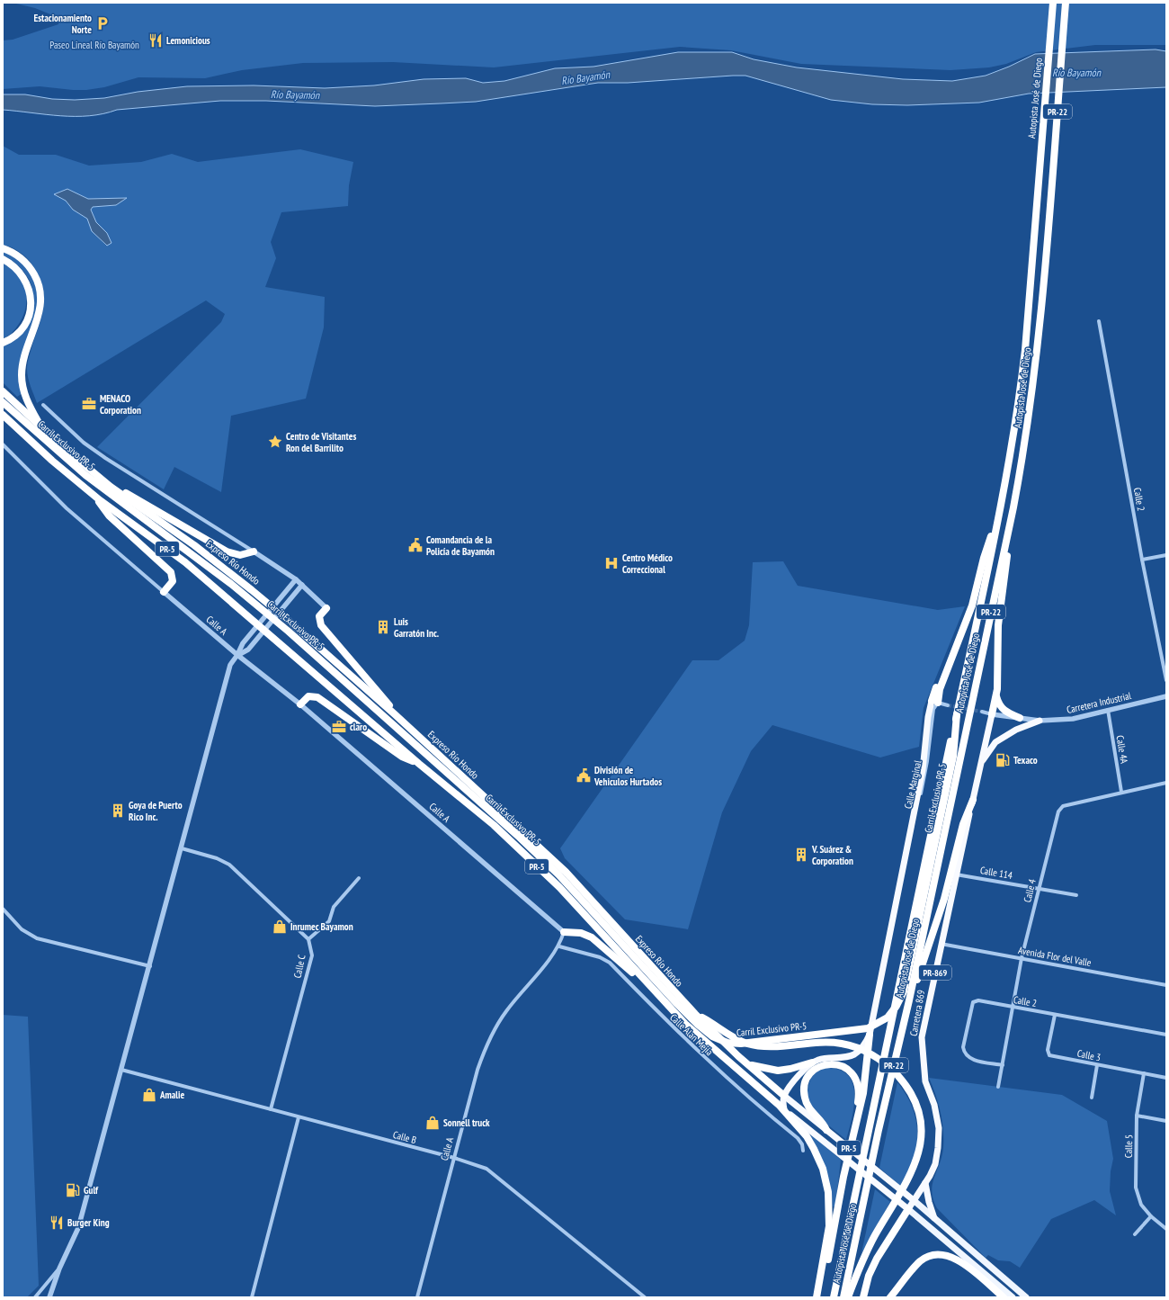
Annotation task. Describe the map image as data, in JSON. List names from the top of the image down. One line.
{"streets":{"highway":["Autopista José de Diego","PR-22","Carril Exclusivo PR-5","PR-5","Expreso Río Hondo","Calle Marginal","PR-869","Carretera 869"],"street":["Calle 2","Calle A","Carretera Industrial","Calle 4A","Calle 114","Calle 4","Avenida Flor del Valle","Calle C","Calle Alan Mejía","Calle 3","Calle B","Calle 5"]},"crossings":[["Calle 2","Calle 4"],["Calle 2","Calle 3"],["PR-5","Expreso Río Hondo"],["PR-5","Carretera 869"],["Expreso Río Hondo","Carretera 869"],["Calle A","Calle Alan Mejía"],["Calle A","Calle B"],["Carretera Industrial","Calle 4A"],["Carretera Industrial","PR-869"],["Carretera Industrial","Carretera 869"],["Calle 4A","Calle 4"],["Calle 114","Calle 4"],["Calle 114","Carretera 869"],["Calle 4","Avenida Flor del Valle"],["Avenida Flor del Valle","Carretera 869"],["Calle C","Calle B"],["PR-869","Carretera 869"],["Calle 3","Calle 5"]],"water":["Río Bayamón"],"parks":["Paseo Lineal Río Bayamón"],"places":{"parking":["Estacionamiento Norte"],"restaurant":["Lemonicious","Burger King"],"office":["MENACO Corporation","claro"],"place":["Centro de Visitantes Ron del Barrilito"],"public building":["Comandancia de la Policía de Bayamón","División de Vehiculos Hurtados"],"hospital":["Centro Médico Correccional"],"building":["Luis Garratón Inc.","Goya de Puerto Rico Inc.","V. Suárez & Corporation"],"fuel station":["Texaco","Gulf"],"shop":["Inrumec Bayamon","Amalie","Sonnell truck"]}}
